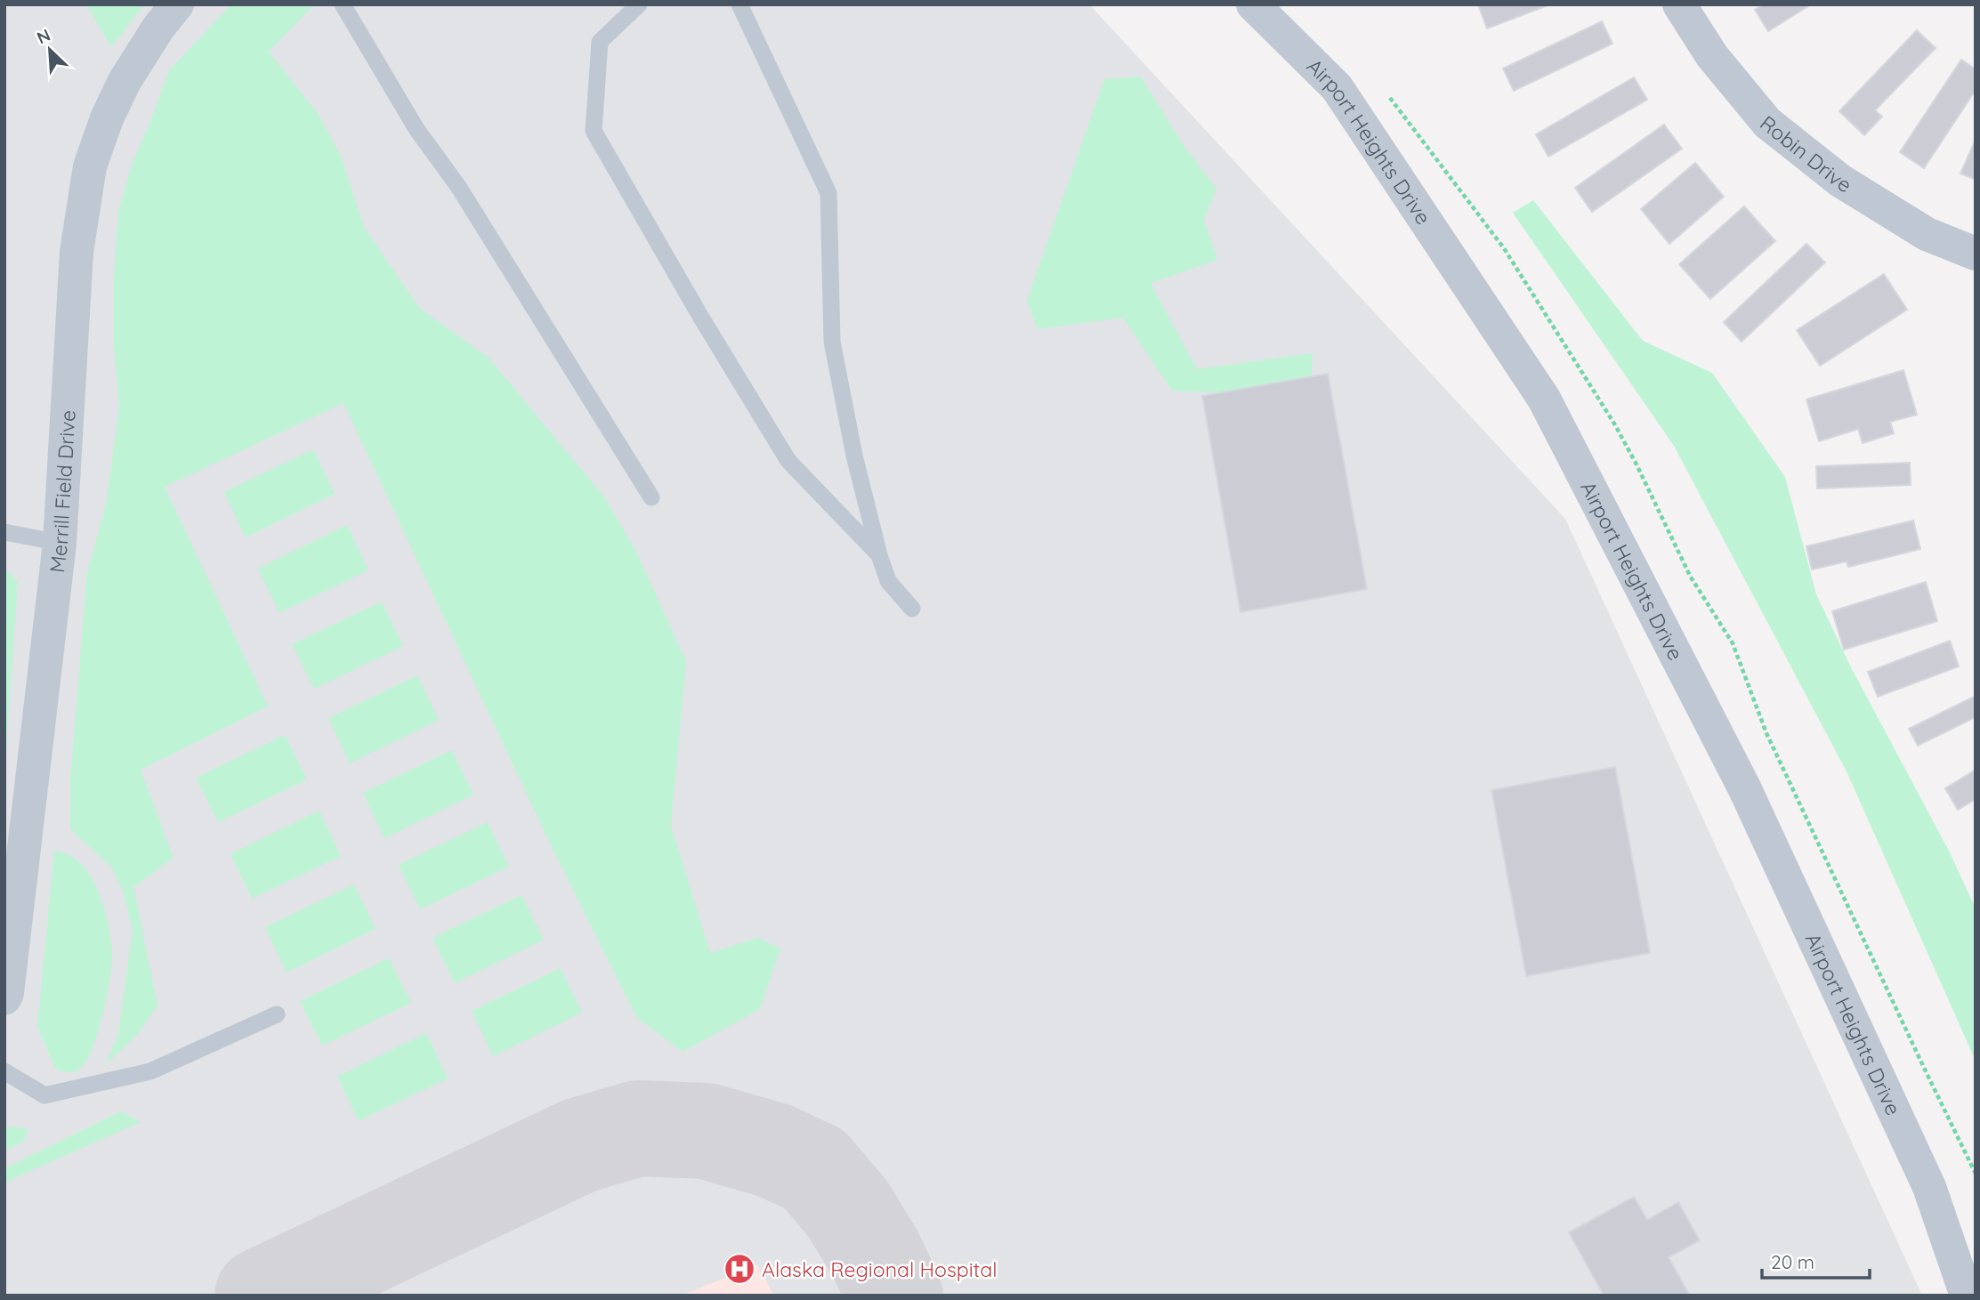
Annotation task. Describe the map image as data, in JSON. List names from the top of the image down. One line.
{"streets":{"street":["Airport Heights Drive","Robin Drive","Merrill Field Drive"]},"places":{"hospital":["Alaska Regional Hospital"]},"scale_bar":"20 m","north":"top left"}
